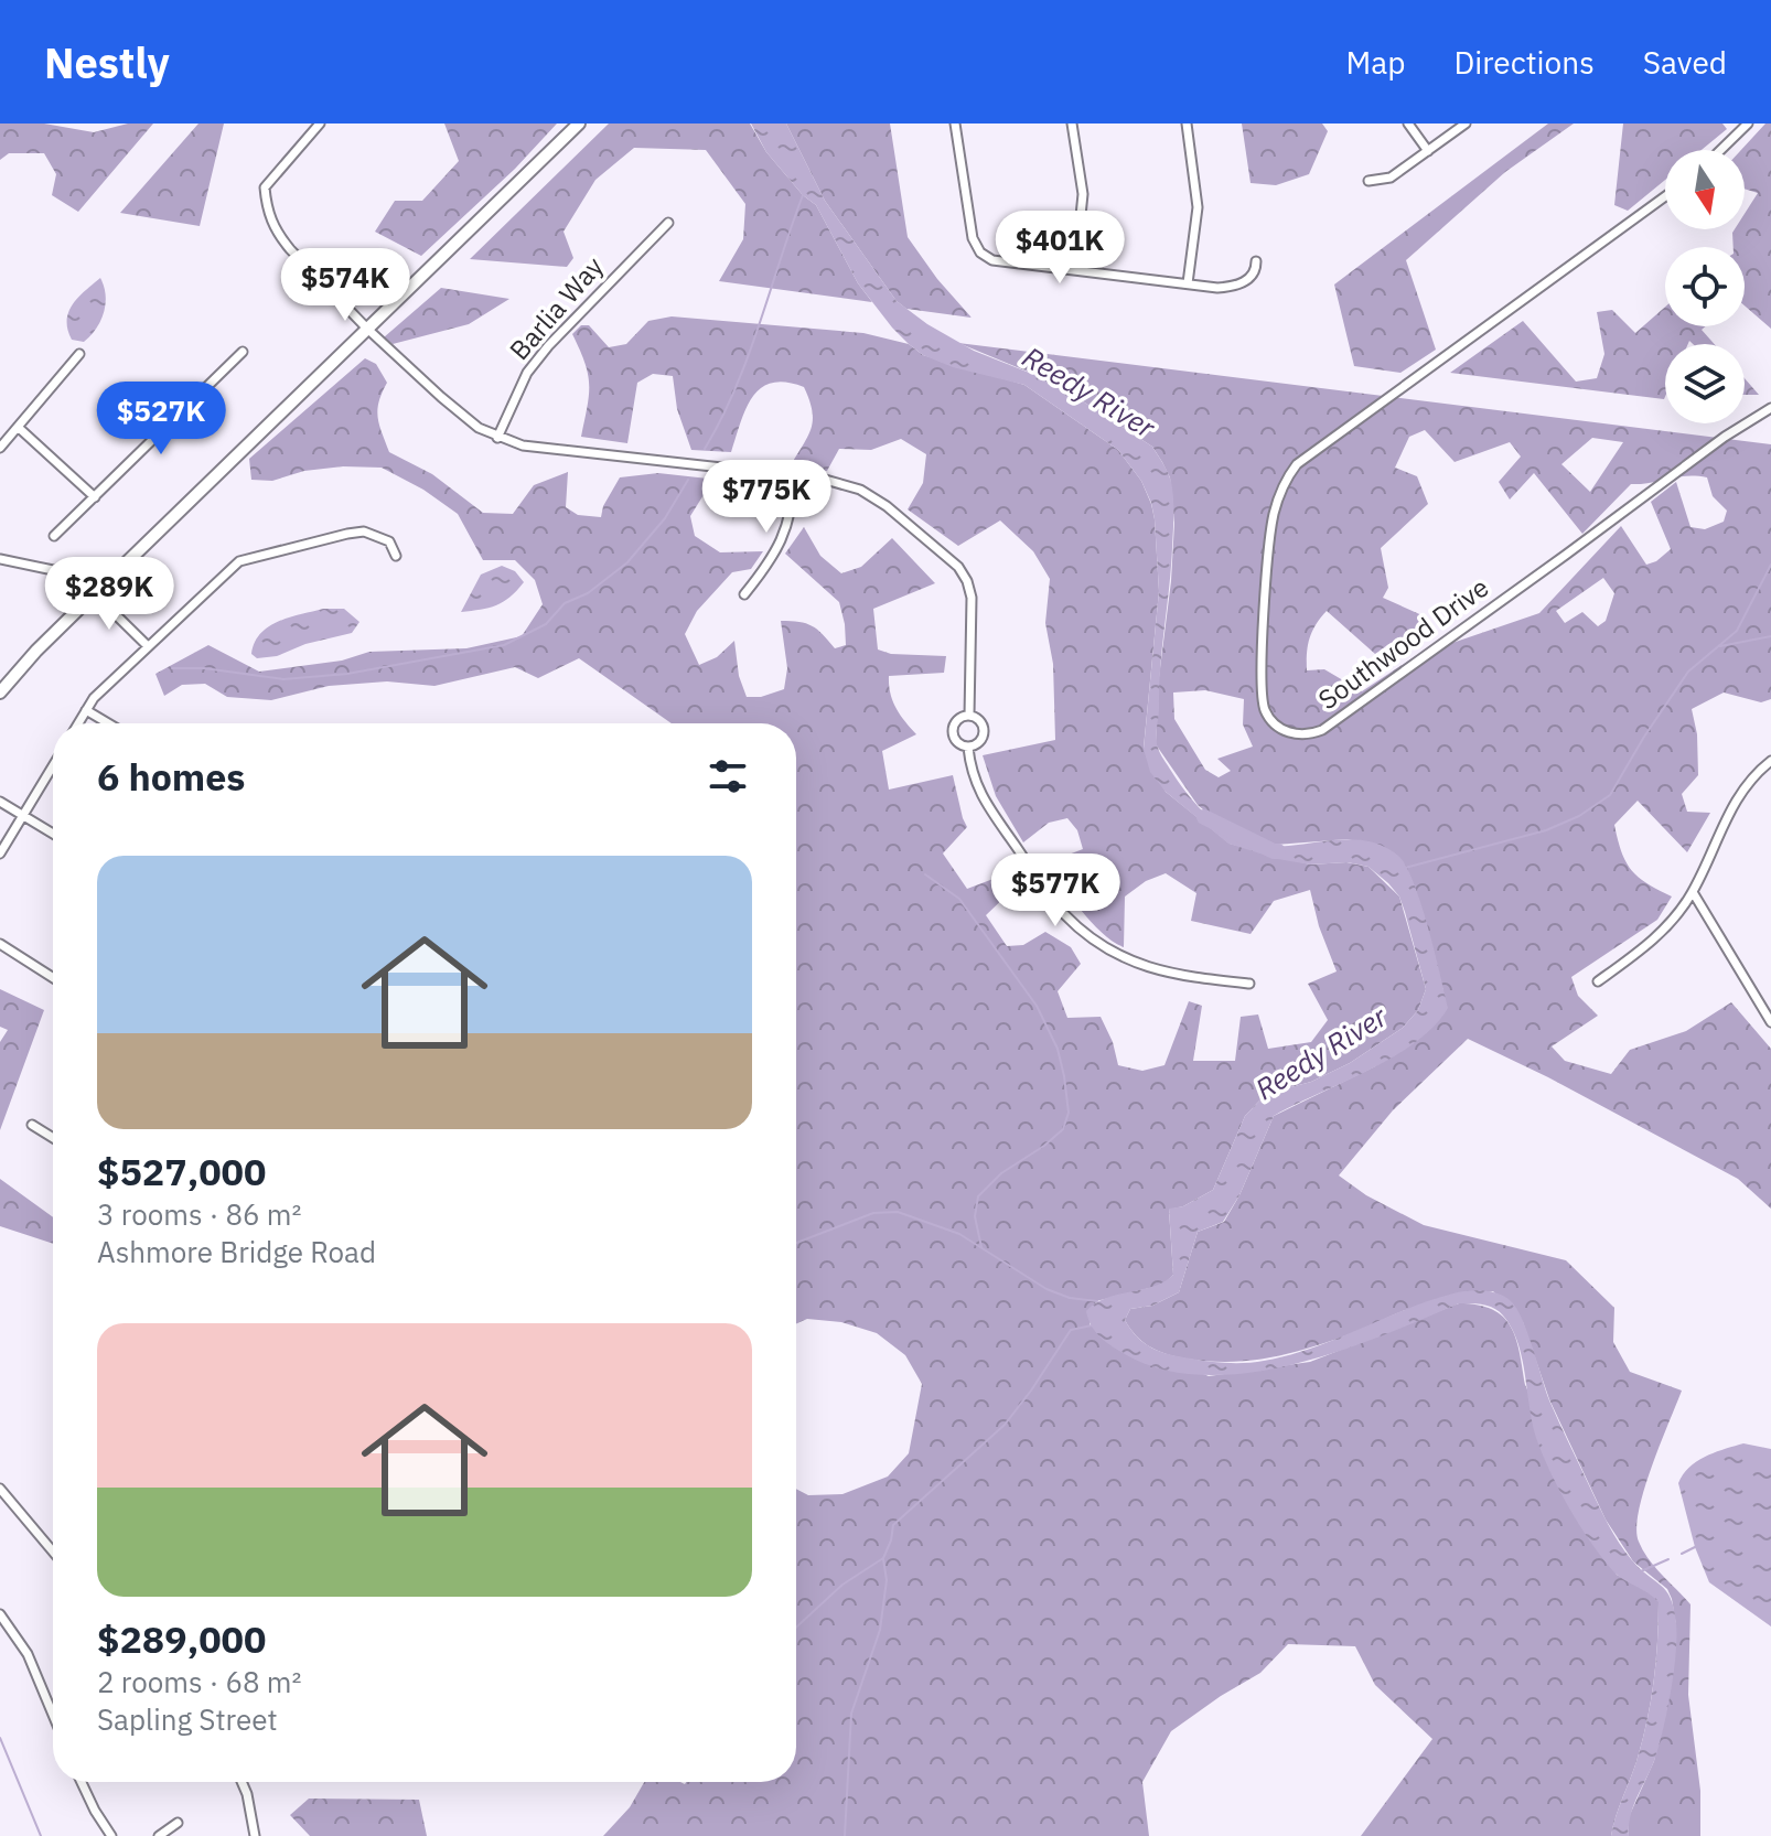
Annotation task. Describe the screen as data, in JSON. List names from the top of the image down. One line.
{"streets":{"street":["Barlia Way","Southwood Drive"]},"water":["Reedy River"],"north":"bottom","page":{"header":"Nestly","nav":["Map","Directions","Saved"],"price":["$401K","$574K","$527K","$775K","$289K","$577K"],"heading":"6 homes","list":[{"name":"$527,000","note":"3 rooms · 86 m² · Ashmore Bridge Road"},{"name":"$289,000","note":"2 rooms · 68 m² · Sapling Street"}]}}
